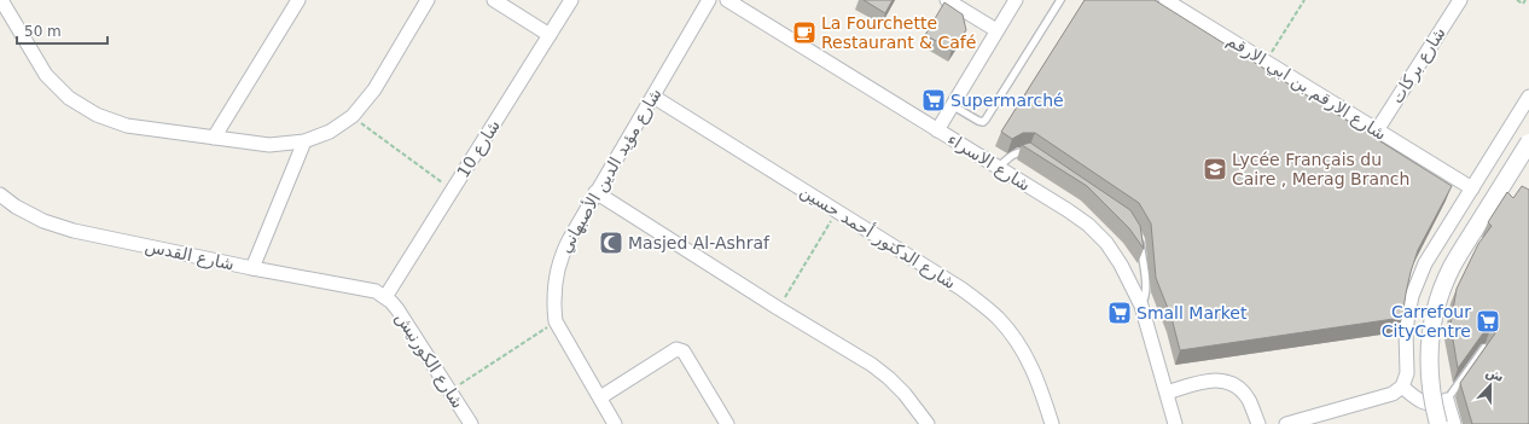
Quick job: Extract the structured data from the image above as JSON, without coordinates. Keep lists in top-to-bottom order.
{
  "streets": {
    "street": [
      "شارع بركات",
      "شارع الارقم بن ابي الارقم",
      "شارع 10",
      "شارع الاسراء",
      "شارع مؤيد الدين الأصبهاني",
      "شارع الدكتور أحمد حسين",
      "شارع القدس",
      "شارع الكورنيش"
    ]
  },
  "crossings": [
    ["شارع بركات", "شارع الارقم بن ابي الارقم"],
    ["شارع 10", "شارع القدس"],
    ["شارع 10", "شارع الكورنيش"],
    ["شارع مؤيد الدين الأصبهاني", "شارع الدكتور أحمد حسين"],
    ["شارع القدس", "شارع الكورنيش"]
  ],
  "places": {
    "cafe": ["La Fourchette Restaurant & Café"],
    "supermarket": ["Supermarché", "Small Market", "Carrefour CityCentre"],
    "school or university": ["Lycée Français du Caire , Merag Branch"],
    "mosque": ["Masjed Al-Ashraf"]
  },
  "scale_bar": "50 m",
  "north": "top"
}
